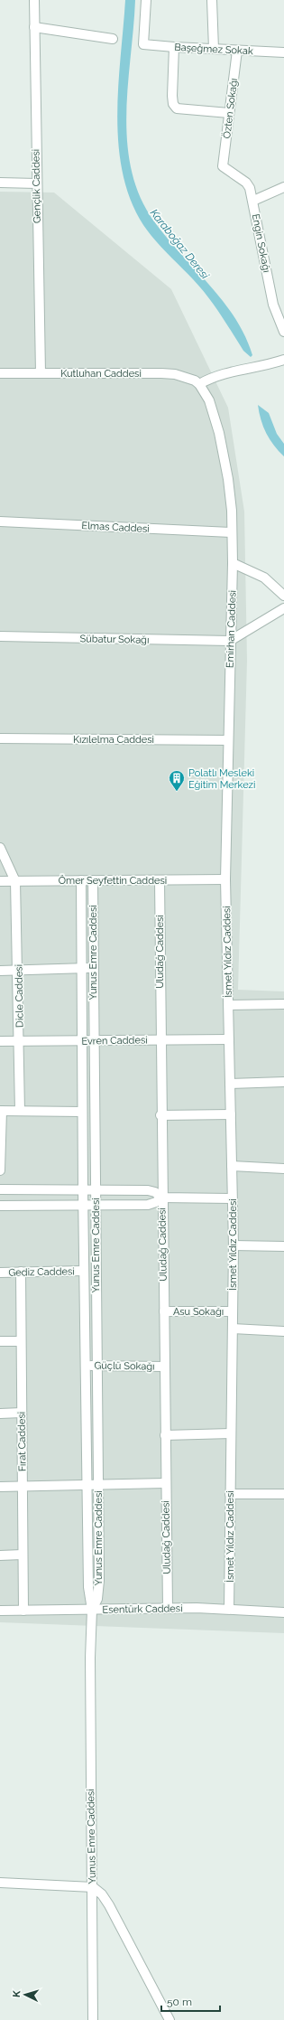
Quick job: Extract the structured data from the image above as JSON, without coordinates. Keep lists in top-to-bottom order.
{
  "streets": {
    "street": [
      "Başeğmez Sokak",
      "Özten Sokağı",
      "Gençlik Caddesi",
      "Engin Sokağı",
      "Kutluhan Caddesi",
      "Elmas Caddesi",
      "Emirhan Caddesi",
      "Sübatur Sokağı",
      "Kızılelma Caddesi",
      "Ömer Seyfettin Caddesi",
      "Uludağ Caddesi",
      "İsmet Yıldız Caddesi",
      "Yunus Emre Caddesi",
      "Dicle Caddesi",
      "Evren Caddesi",
      "Gediz Caddesi",
      "Asu Sokağı",
      "Güçlü Sokağı",
      "Fırat Caddesi",
      "Esentürk Caddesi"
    ]
  },
  "crossings": [
    ["Başeğmez Sokak", "Özten Sokağı"],
    ["Özten Sokağı", "Engin Sokağı"],
    ["Gençlik Caddesi", "Kutluhan Caddesi"],
    ["Kutluhan Caddesi", "Emirhan Caddesi"],
    ["Elmas Caddesi", "Emirhan Caddesi"],
    ["Emirhan Caddesi", "Sübatur Sokağı"],
    ["Emirhan Caddesi", "Kızılelma Caddesi"],
    ["Emirhan Caddesi", "Ömer Seyfettin Caddesi"],
    ["Emirhan Caddesi", "İsmet Yıldız Caddesi"],
    ["Ömer Seyfettin Caddesi", "Uludağ Caddesi"],
    ["Ömer Seyfettin Caddesi", "İsmet Yıldız Caddesi"],
    ["Ömer Seyfettin Caddesi", "Yunus Emre Caddesi"],
    ["Ömer Seyfettin Caddesi", "Dicle Caddesi"],
    ["Uludağ Caddesi", "Evren Caddesi"],
    ["Uludağ Caddesi", "Asu Sokağı"],
    ["Uludağ Caddesi", "Güçlü Sokağı"],
    ["Uludağ Caddesi", "Esentürk Caddesi"],
    ["İsmet Yıldız Caddesi", "Evren Caddesi"],
    ["İsmet Yıldız Caddesi", "Asu Sokağı"],
    ["İsmet Yıldız Caddesi", "Esentürk Caddesi"],
    ["Yunus Emre Caddesi", "Evren Caddesi"],
    ["Yunus Emre Caddesi", "Gediz Caddesi"],
    ["Yunus Emre Caddesi", "Güçlü Sokağı"],
    ["Yunus Emre Caddesi", "Esentürk Caddesi"],
    ["Dicle Caddesi", "Evren Caddesi"],
    ["Gediz Caddesi", "Fırat Caddesi"],
    ["Fırat Caddesi", "Esentürk Caddesi"]
  ],
  "water": ["Karaboğaz Deresi"],
  "places": {
    "building": ["Polatlı Mesleki Eğitim Merkezi"]
  },
  "scale_bar": "50 m",
  "north": "left"
}
